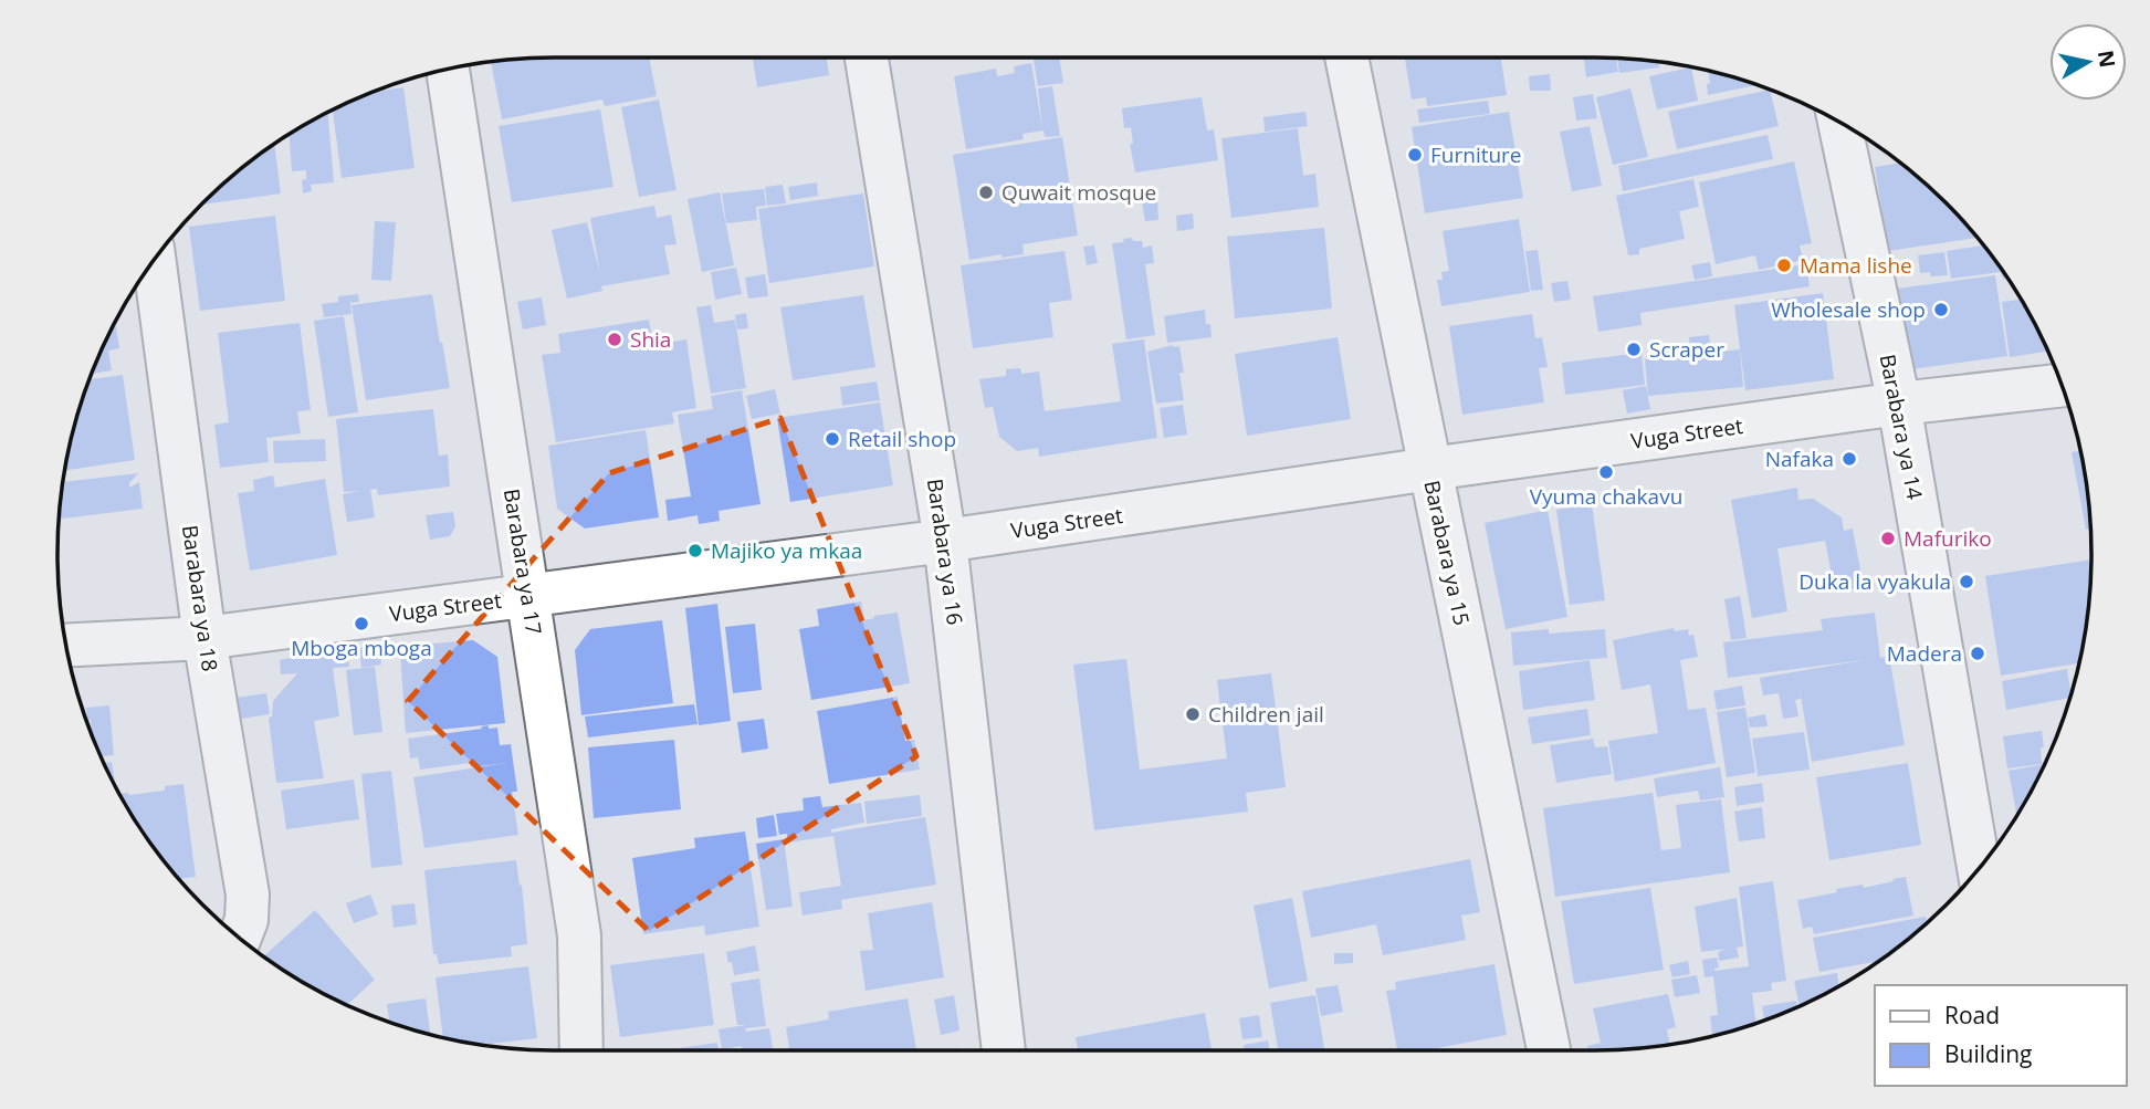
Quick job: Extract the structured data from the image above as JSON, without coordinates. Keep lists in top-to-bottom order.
{
  "streets": {
    "street": [
      "Barabara ya 14",
      "Vuga Street",
      "Barabara ya 16",
      "Barabara ya 15",
      "Barabara ya 17",
      "Barabara ya 18"
    ]
  },
  "crossings": [
    ["Barabara ya 14", "Vuga Street"],
    ["Vuga Street", "Barabara ya 16"],
    ["Vuga Street", "Barabara ya 15"],
    ["Vuga Street", "Barabara ya 17"],
    ["Vuga Street", "Barabara ya 18"]
  ],
  "places": [
    "Furniture",
    "Quwait mosque",
    "Mama lishe",
    "Wholesale shop",
    "Shia",
    "Scraper",
    "Retail shop",
    "Nafaka",
    "Vyuma chakavu",
    "Mafuriko",
    "Majiko ya mkaa",
    "Duka la vyakula",
    "Mboga mboga",
    "Madera",
    "Children jail"
  ],
  "legend": ["Road", "Building"],
  "north": "right"
}
